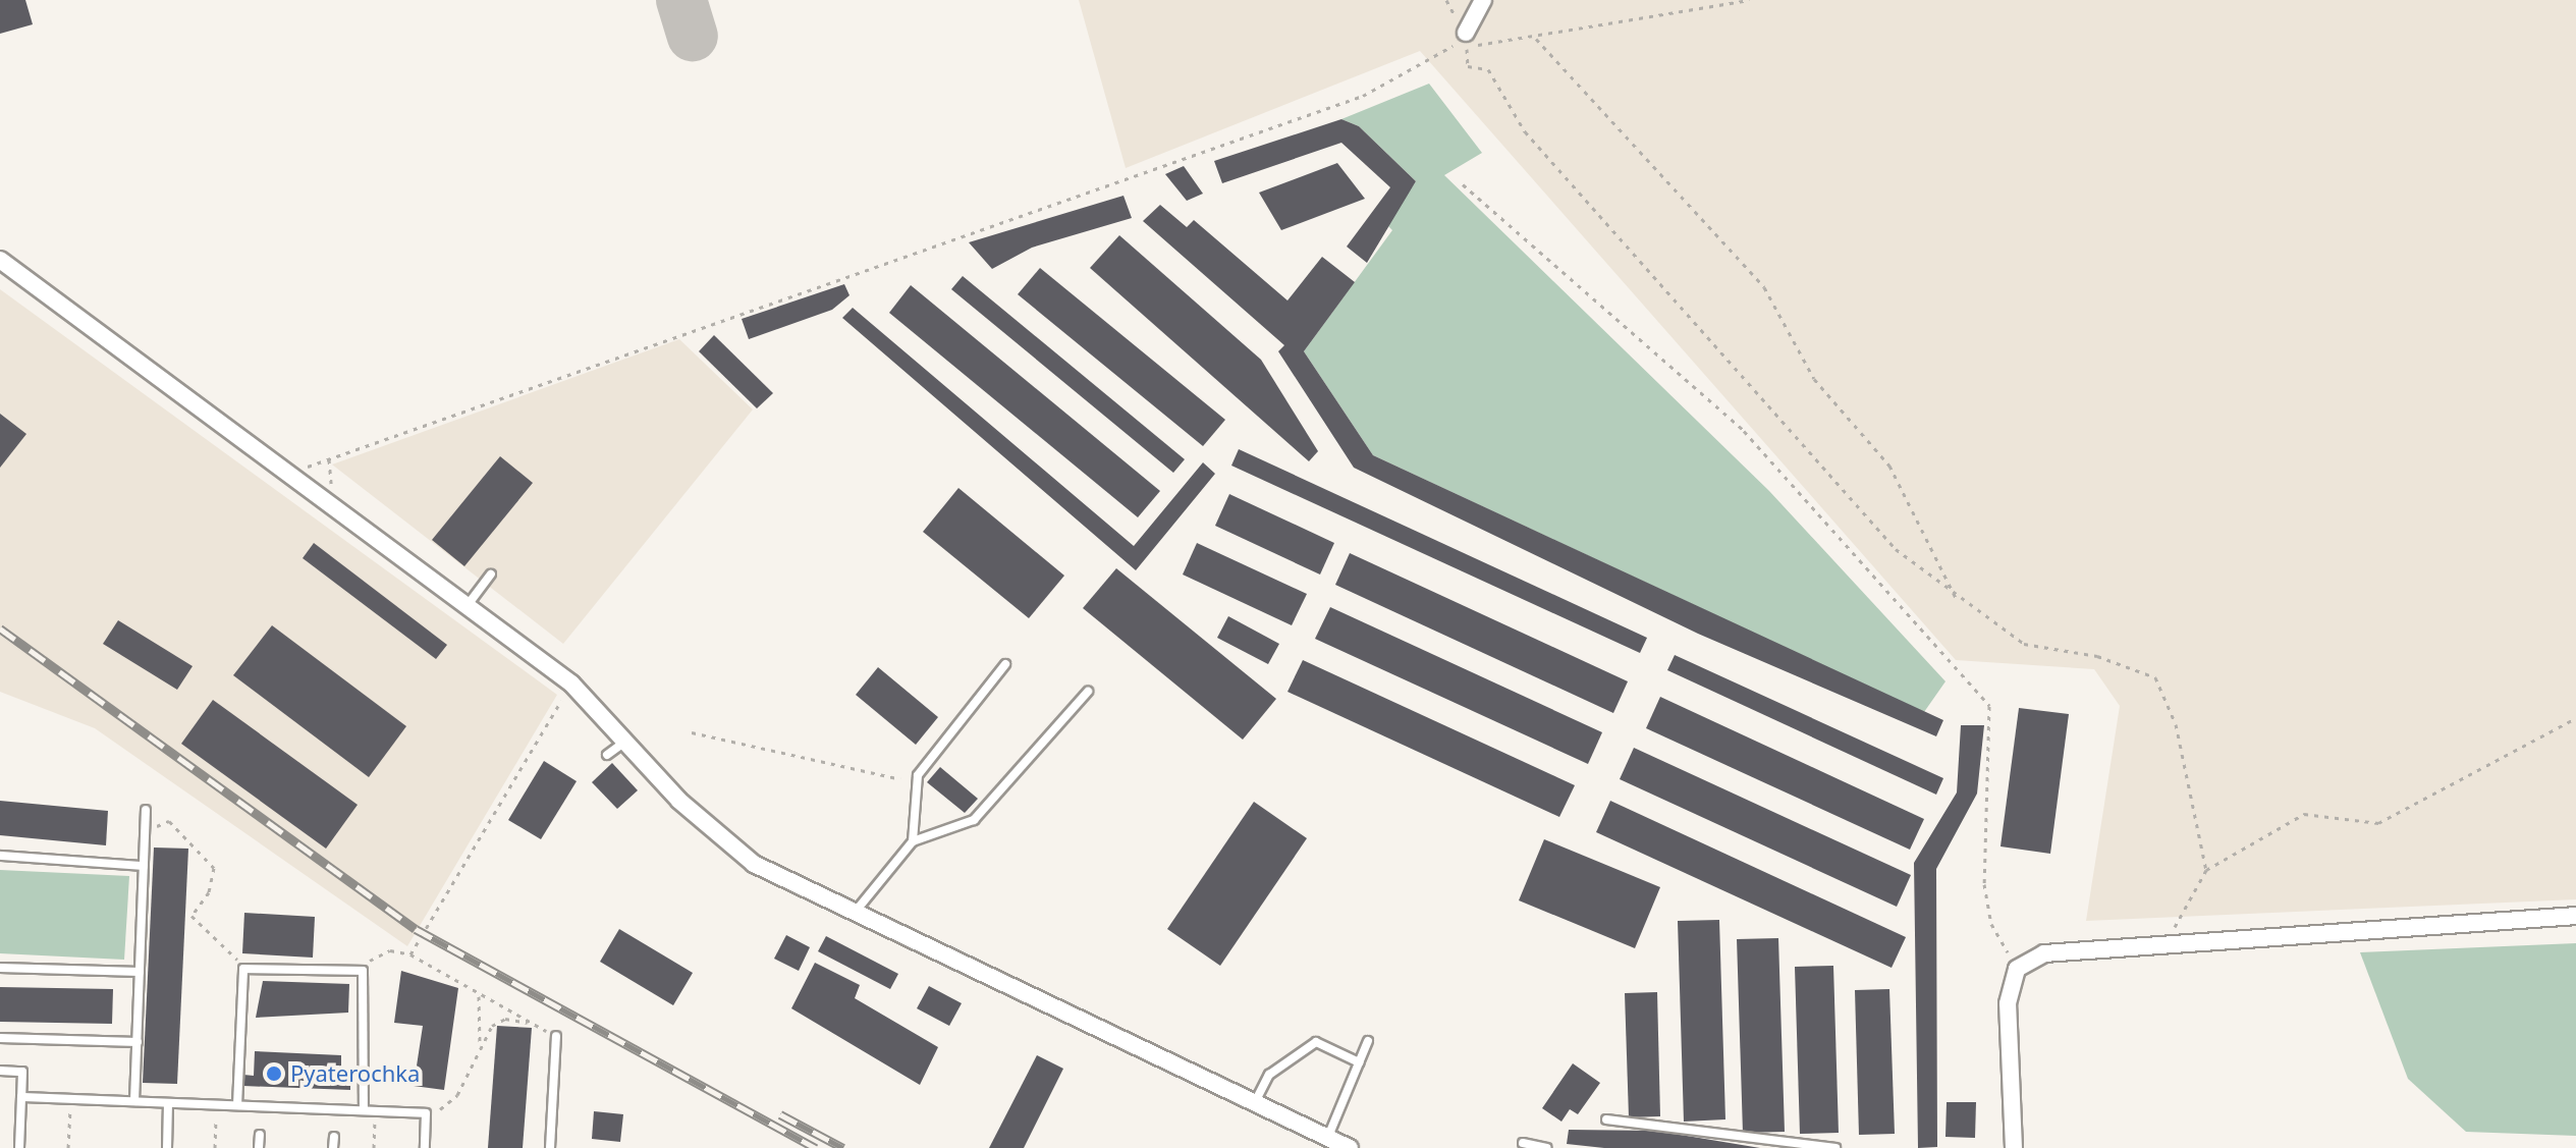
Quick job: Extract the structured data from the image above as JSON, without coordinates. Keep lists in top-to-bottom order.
{
  "places": ["Pyaterochka"]
}
